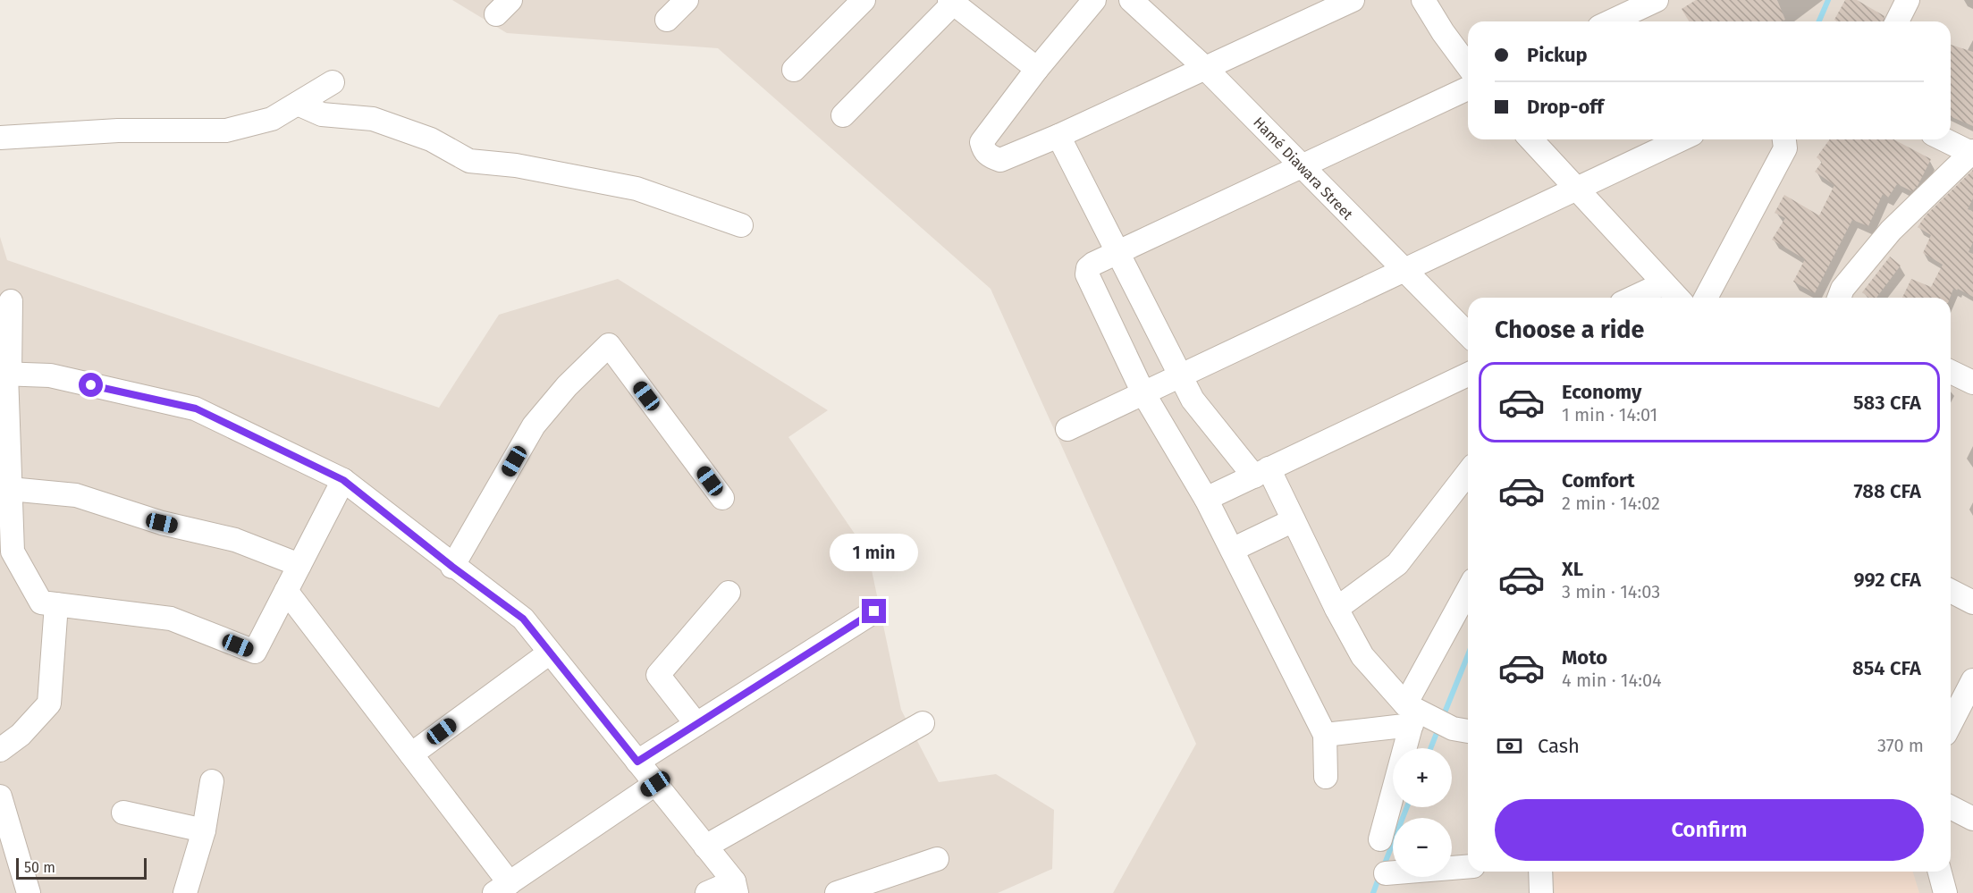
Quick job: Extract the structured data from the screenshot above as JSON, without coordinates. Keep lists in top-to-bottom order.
{
  "streets": {
    "street": ["Hamé Diawara Street"]
  },
  "scale_bar": "50 m",
  "page": {
    "banner": ["Pickup", "Drop-off"],
    "heading": "Choose a ride",
    "list": [
      {
        "name": "Economy",
        "note": "1 min · 14:01",
        "value": "583 CFA"
      },
      {
        "name": "Comfort",
        "note": "2 min · 14:02",
        "value": "788 CFA"
      },
      {
        "name": "XL",
        "note": "3 min · 14:03",
        "value": "992 CFA"
      },
      {
        "name": "Moto",
        "note": "4 min · 14:04",
        "value": "854 CFA"
      }
    ],
    "bubble": "1 min",
    "pay": ["Cash", "370 m"],
    "map_buttons": ["+", "−"],
    "buttons": "Confirm",
    "scale": "50 m"
  }
}
